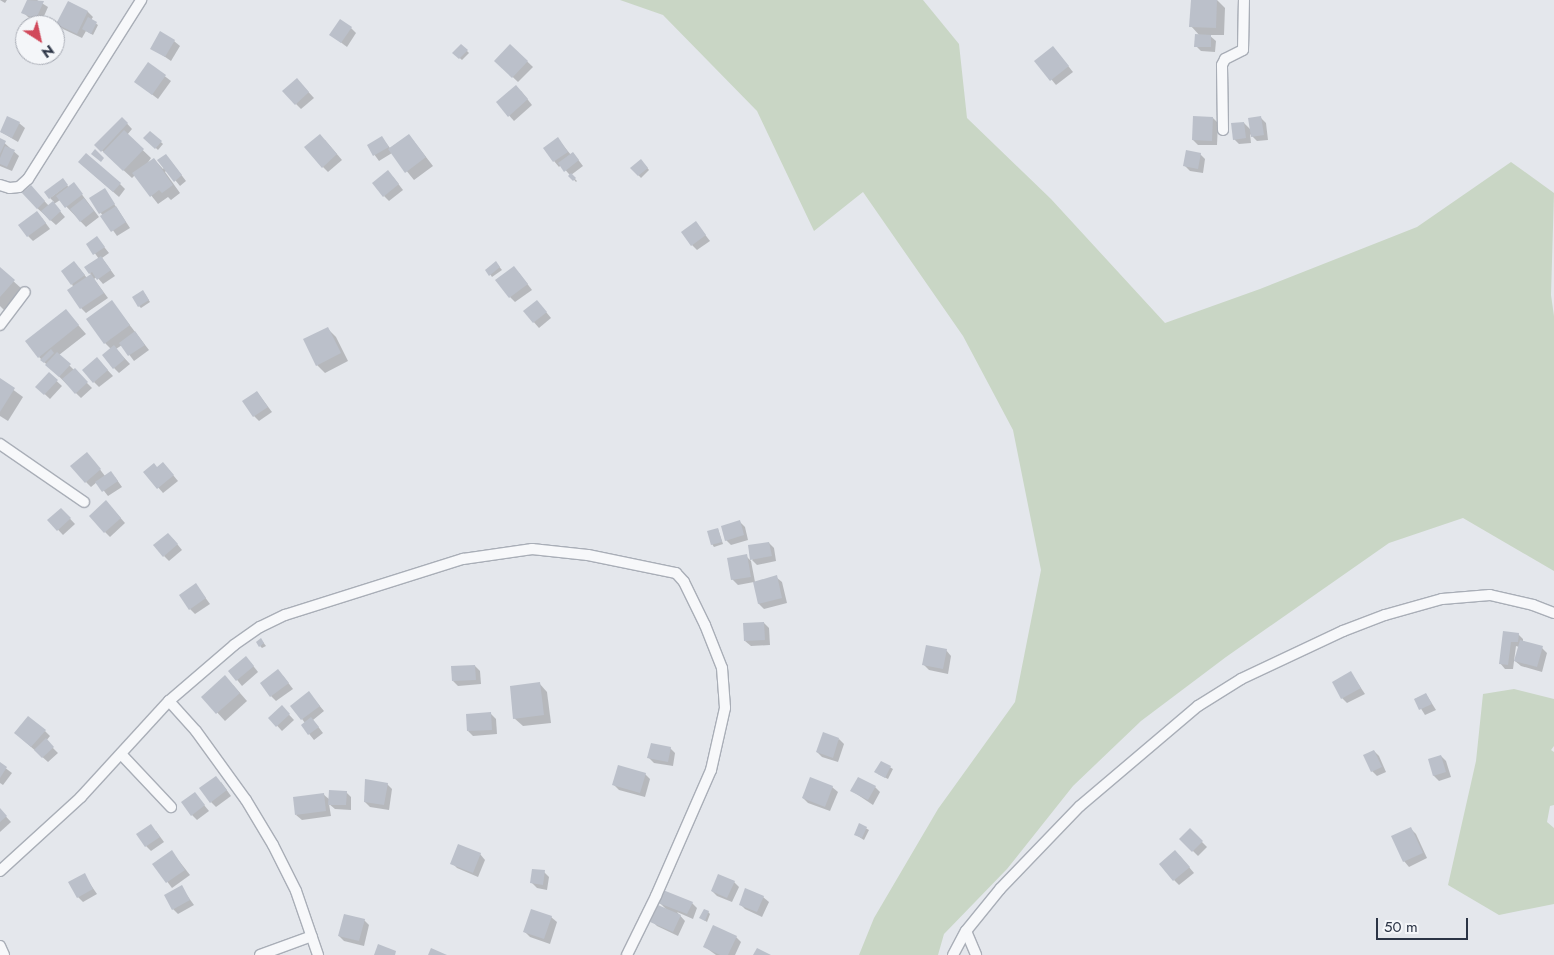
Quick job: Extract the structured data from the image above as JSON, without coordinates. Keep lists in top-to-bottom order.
{
  "scale_bar": "50 m",
  "north": "bottom right"
}
